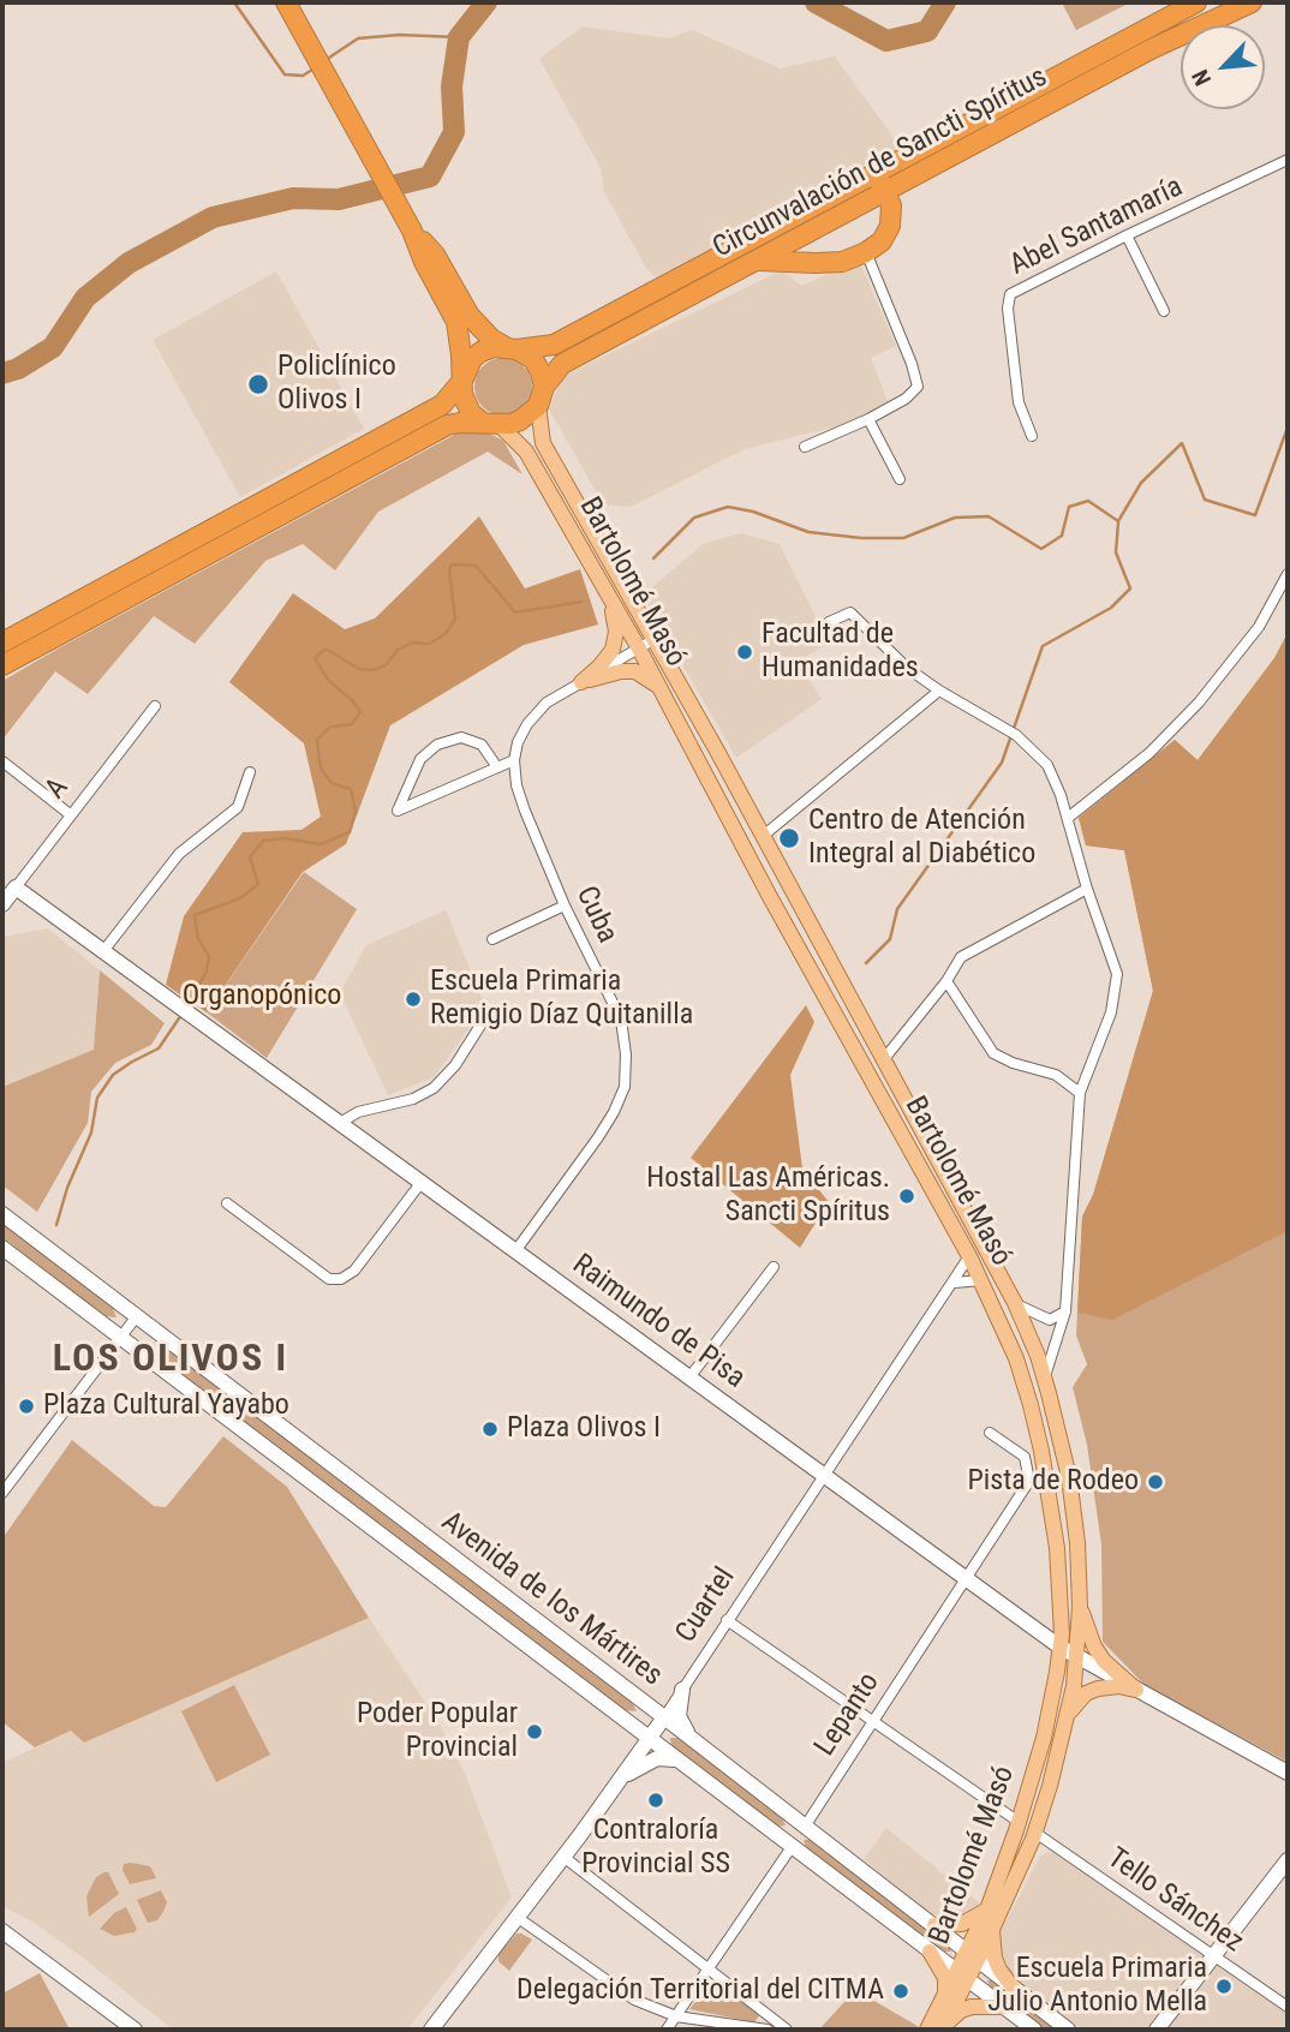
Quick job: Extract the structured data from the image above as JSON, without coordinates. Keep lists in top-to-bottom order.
{
  "streets": {
    "highway": ["Circunvalación de Sancti Spíritus"],
    "main road": [
      "Bartolomé Masó",
      "A",
      "Raimundo de Pisa",
      "Avenida de los Mártires",
      "Cuartel",
      "Lepanto"
    ],
    "street": ["Abel Santamaría", "Cuba", "Tello Sánchez"]
  },
  "crossings": [
    ["Circunvalación de Sancti Spíritus", "Bartolomé Masó"],
    ["Bartolomé Masó", "Raimundo de Pisa"],
    ["Bartolomé Masó", "Avenida de los Mártires"],
    ["Bartolomé Masó", "Cuartel"],
    ["Bartolomé Masó", "Tello Sánchez"],
    ["A", "Raimundo de Pisa"],
    ["Cuba", "Raimundo de Pisa"],
    ["Raimundo de Pisa", "Cuartel"],
    ["Raimundo de Pisa", "Lepanto"],
    ["Avenida de los Mártires", "Cuartel"],
    ["Avenida de los Mártires", "Lepanto"]
  ],
  "districts": ["LOS OLIVOS I"],
  "parks": ["Organopónico"],
  "places": [
    "Policlínico Olivos I",
    "Facultad de Humanidades",
    "Centro de Atención Integral al Diabético",
    "Escuela Primaria Remigio Díaz Quitanilla",
    "Hostal Las Américas. Sancti Spíritus",
    "Plaza Cultural Yayabo",
    "Plaza Olivos I",
    "Pista de Rodeo",
    "Poder Popular Provincial",
    "Contraloría Provincial SS",
    "Escuela Primaria Julio Antonio Mella",
    "Delegación Territorial del CITMA"
  ],
  "north": "bottom left"
}
